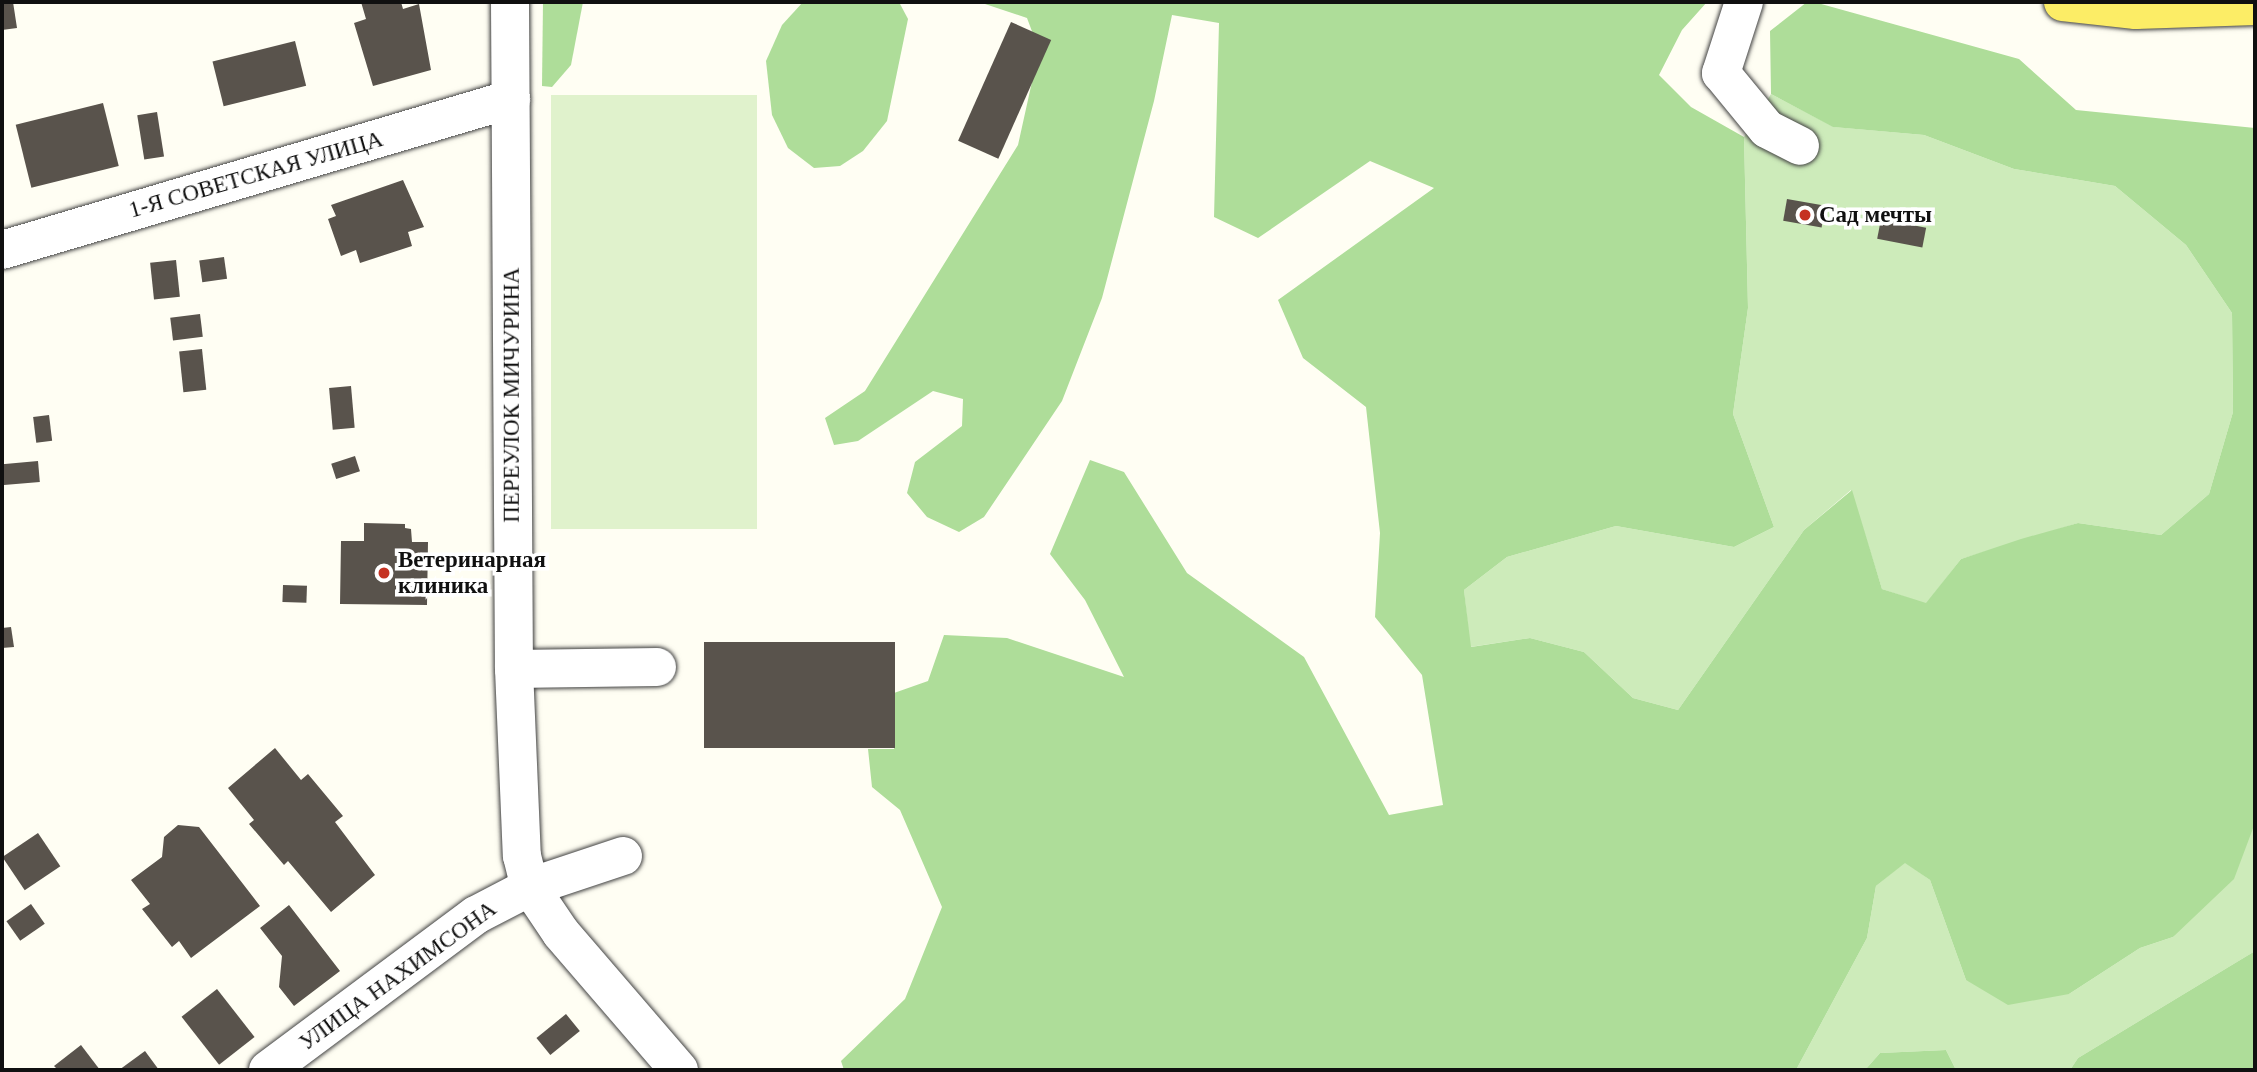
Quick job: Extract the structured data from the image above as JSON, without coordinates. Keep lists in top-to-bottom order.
{
  "streets": {
    "street": ["1-Я СОВЕТСКАЯ УЛИЦА", "ПЕРЕУЛОК МИЧУРИНА", "УЛИЦА НАХИМСОНА"]
  },
  "crossings": [
    ["1-Я СОВЕТСКАЯ УЛИЦА", "ПЕРЕУЛОК МИЧУРИНА"],
    ["ПЕРЕУЛОК МИЧУРИНА", "УЛИЦА НАХИМСОНА"]
  ],
  "places": ["Сад мечты", "Ветеринарная клиника"]
}
